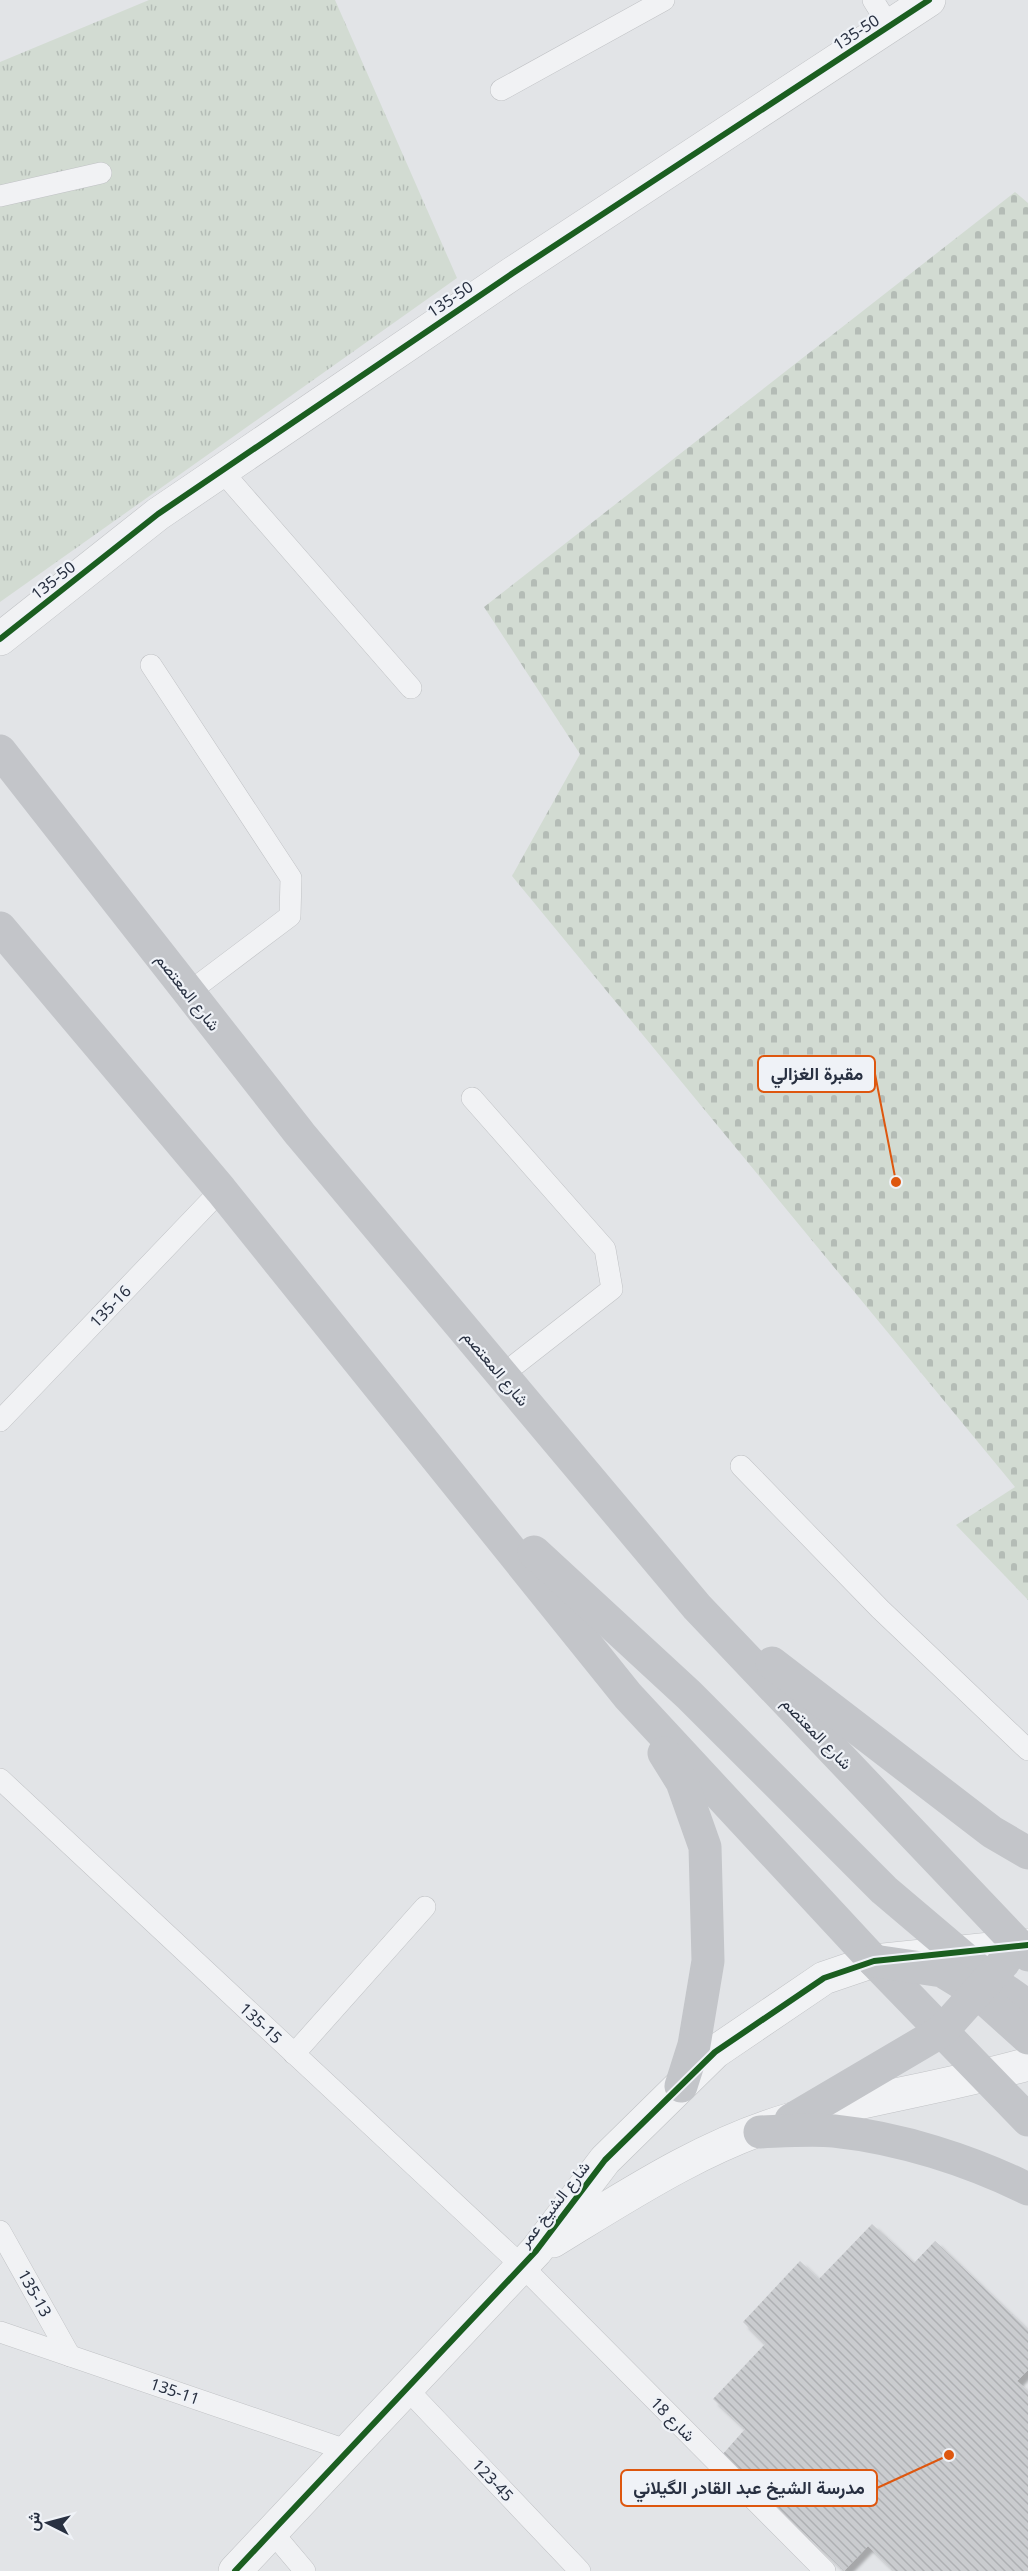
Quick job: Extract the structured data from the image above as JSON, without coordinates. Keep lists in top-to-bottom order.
{
  "streets": {
    "main road": ["شارع المعتصم"],
    "street": ["135-50", "شارع الشيخ عمر"],
    "lane": [
      "135-16",
      "135-15",
      "135-13",
      "135-11",
      "شارع 18",
      "123-45"
    ]
  },
  "crossings": [
    ["شارع المعتصم", "شارع الشيخ عمر"],
    ["135-15", "شارع الشيخ عمر"],
    ["135-15", "شارع 18"],
    ["شارع الشيخ عمر", "135-11"],
    ["شارع الشيخ عمر", "شارع 18"],
    ["شارع الشيخ عمر", "123-45"],
    ["135-13", "135-11"]
  ],
  "places": ["مقبرة الغزالي", "مدرسة الشيخ عبد القادر الگيلاني"],
  "north": "left"
}
